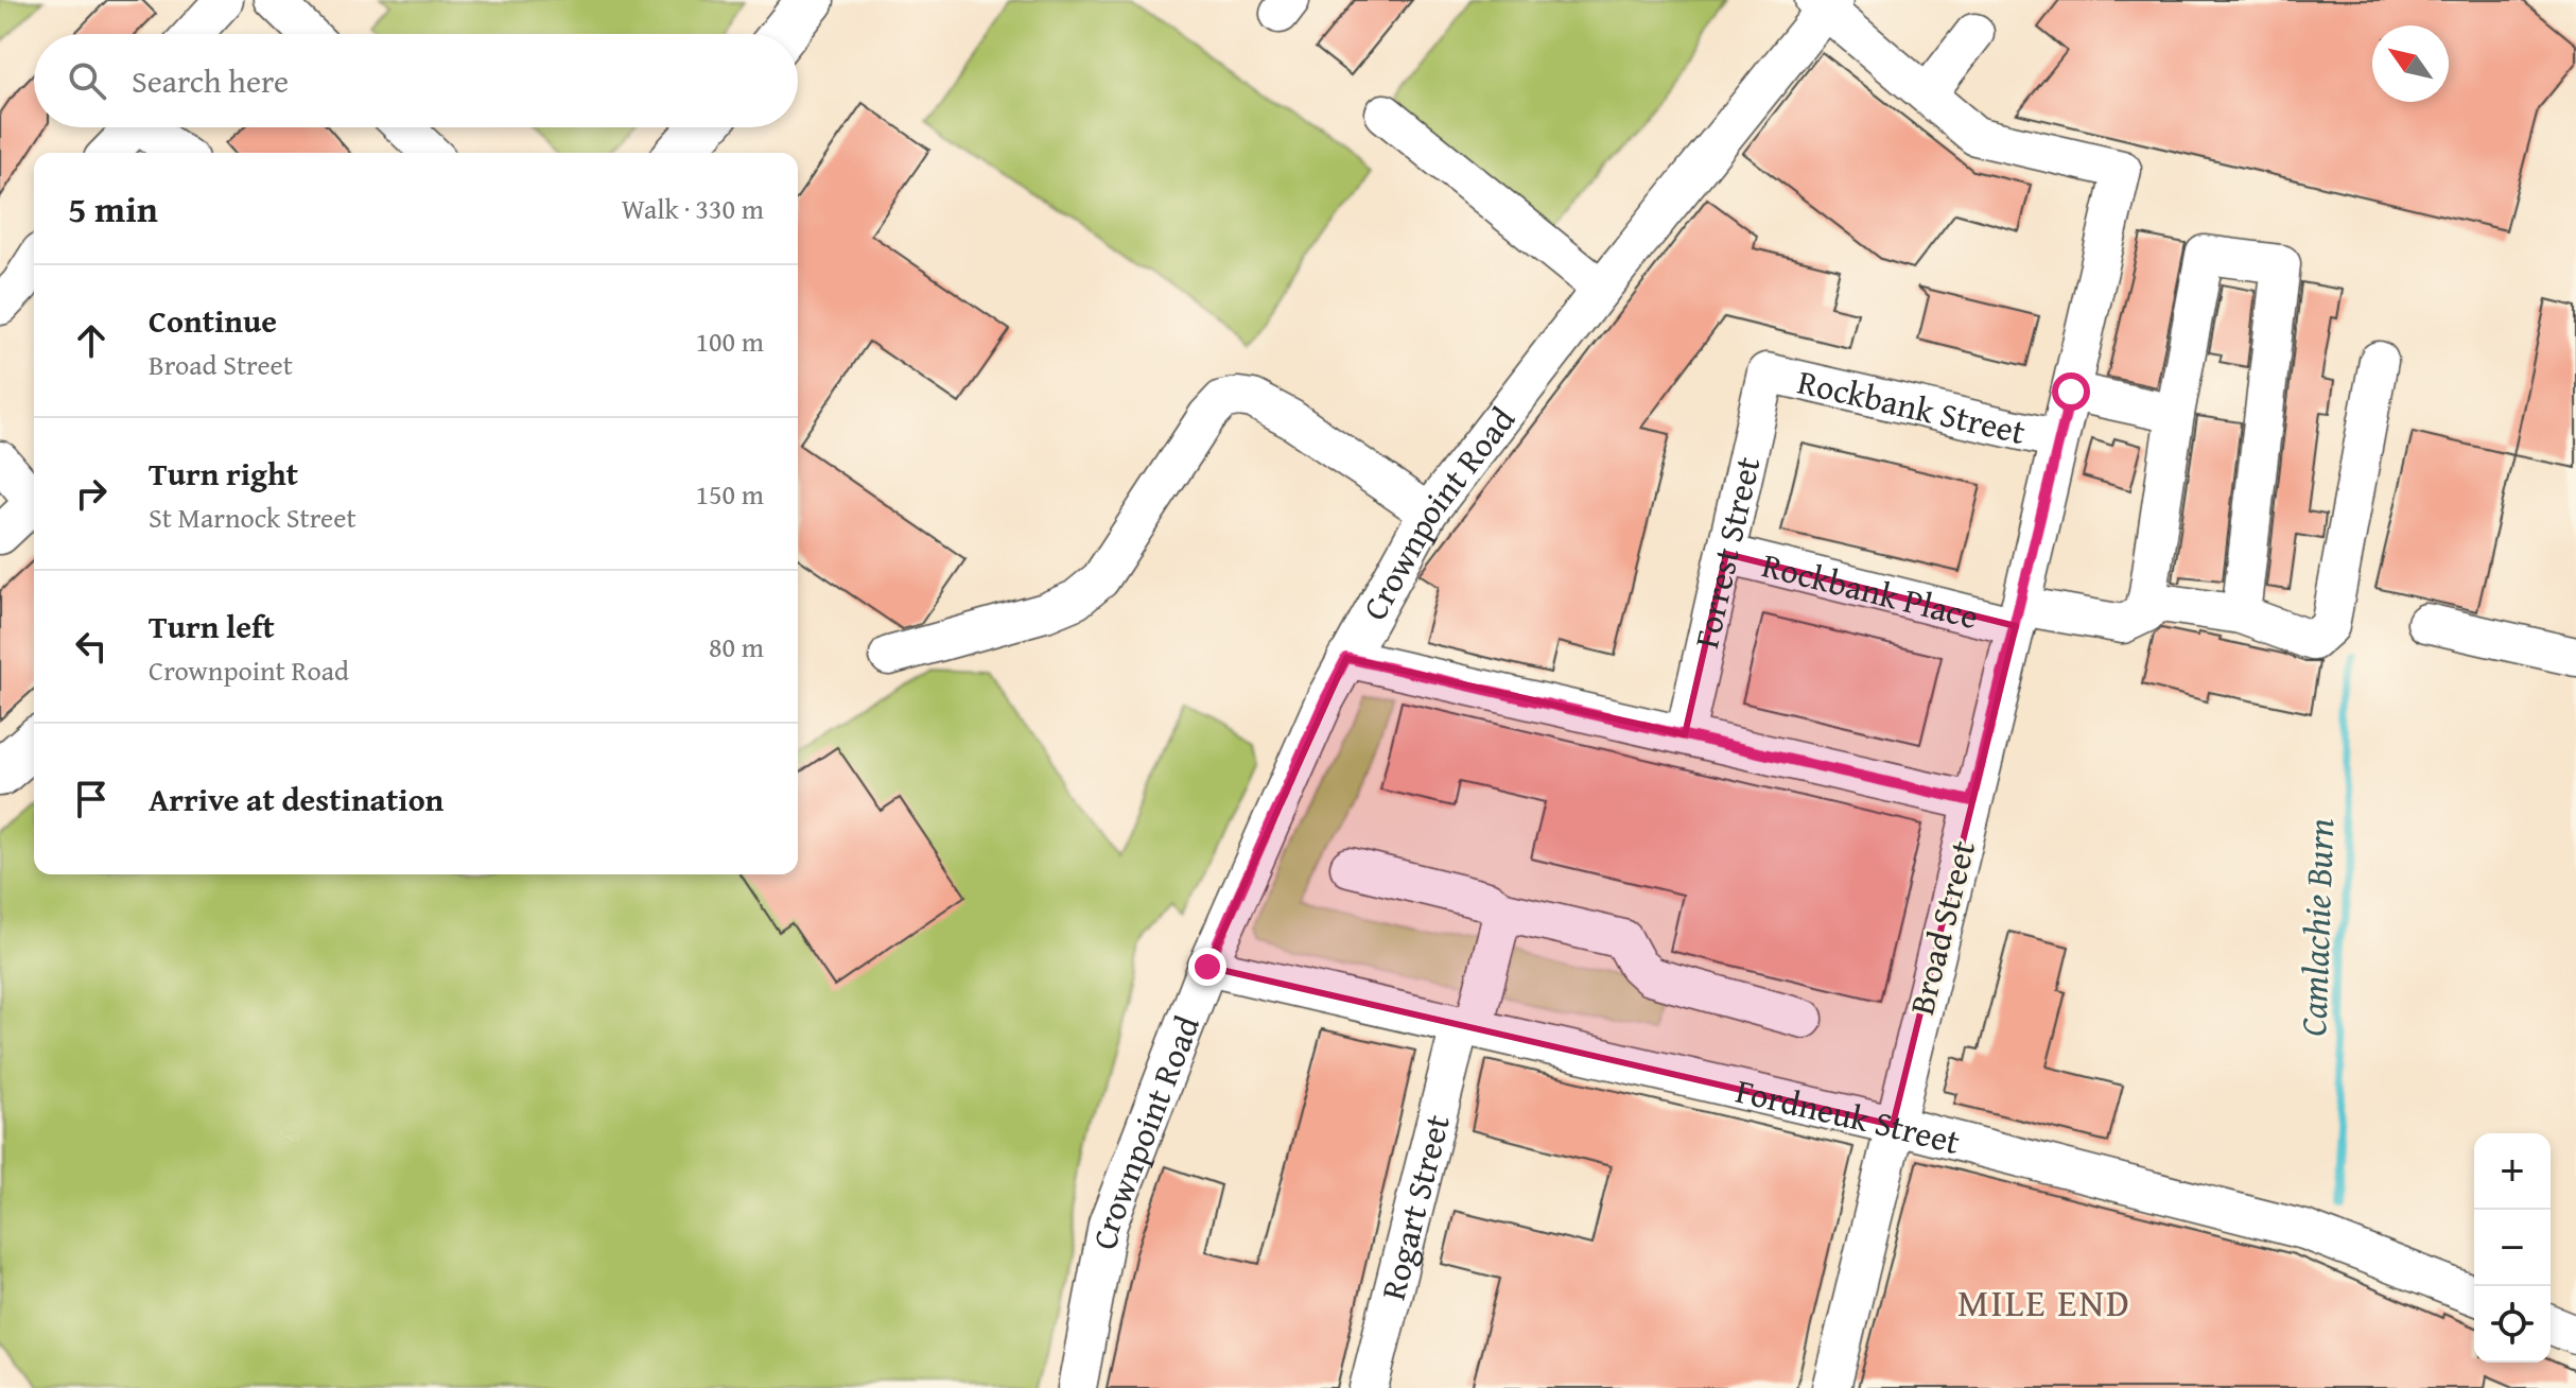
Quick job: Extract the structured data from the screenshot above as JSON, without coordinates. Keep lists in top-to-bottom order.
{
  "streets": {
    "street": [
      "Rockbank Street",
      "Crownpoint Road",
      "Forrest Street",
      "Rockbank Place",
      "Broad Street",
      "Fordneuk Street",
      "Rogart Street"
    ]
  },
  "crossings": [
    ["Rockbank Street", "Forrest Street"],
    ["Rockbank Street", "Broad Street"],
    ["Crownpoint Road", "Fordneuk Street"],
    ["Forrest Street", "Rockbank Place"],
    ["Rockbank Place", "Broad Street"],
    ["Broad Street", "Fordneuk Street"],
    ["Fordneuk Street", "Rogart Street"]
  ],
  "districts": ["MILE END"],
  "water": ["Camlachie Burn"],
  "north": "top left",
  "page": {
    "search": "Search here",
    "heading": ["5 min", "Walk · 330 m"],
    "list": [
      ["Continue", "Broad Street", "100 m"],
      ["Turn right", "St Marnock Street", "150 m"],
      ["Turn left", "Crownpoint Road", "80 m"],
      "Arrive at destination"
    ],
    "map_buttons": ["+", "−"]
  }
}
